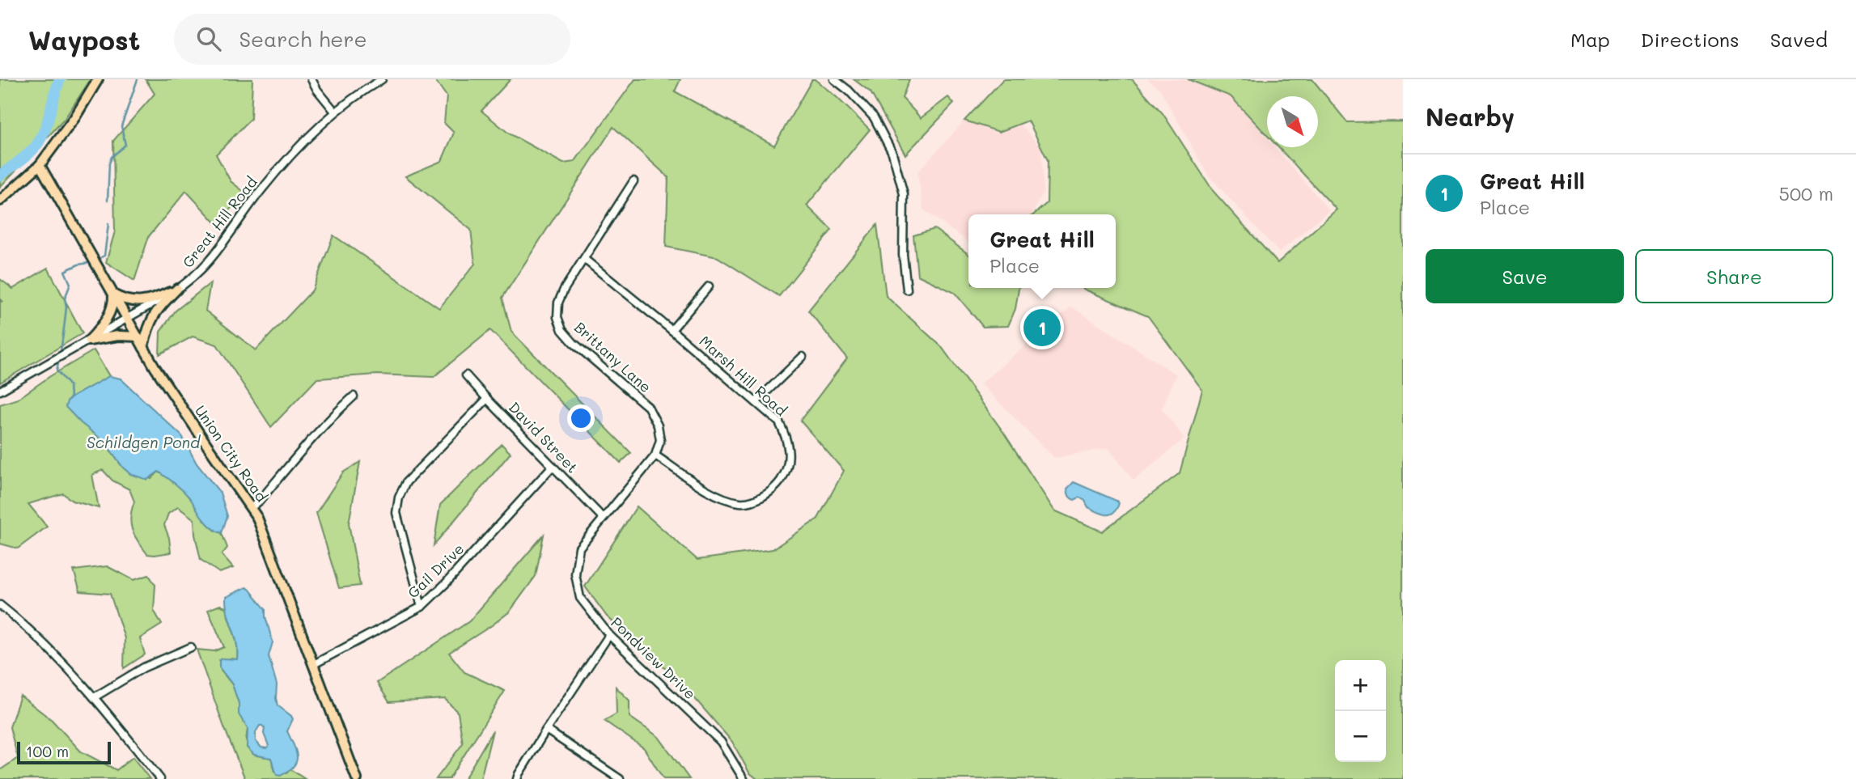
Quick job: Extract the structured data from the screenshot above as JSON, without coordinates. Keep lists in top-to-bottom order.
{
  "streets": {
    "main road": ["Union City Road"],
    "street": [
      "Great Hill Road",
      "Brittany Lane",
      "Marsh Hill Road",
      "David Street",
      "Gail Drive",
      "Pondview Drive"
    ]
  },
  "crossings": [
    ["Great Hill Road", "Union City Road"],
    ["Brittany Lane", "Marsh Hill Road"],
    ["David Street", "Gail Drive"],
    ["David Street", "Pondview Drive"],
    ["Union City Road", "Gail Drive"]
  ],
  "water": ["Schildgen Pond"],
  "scale_bar": "100 m",
  "north": "bottom right",
  "page": {
    "header": "Waypost",
    "search": "Search here",
    "nav": ["Map", "Directions", "Saved"],
    "heading": "Nearby",
    "list": [
      {
        "mark": "1",
        "name": "Great Hill",
        "note": "Place",
        "value": "500 m"
      }
    ],
    "popup": ["Great Hill", "Place"],
    "buttons": ["Save", "Share"],
    "pins": "1",
    "map_buttons": ["+", "−"],
    "scale": "100 m"
  }
}
